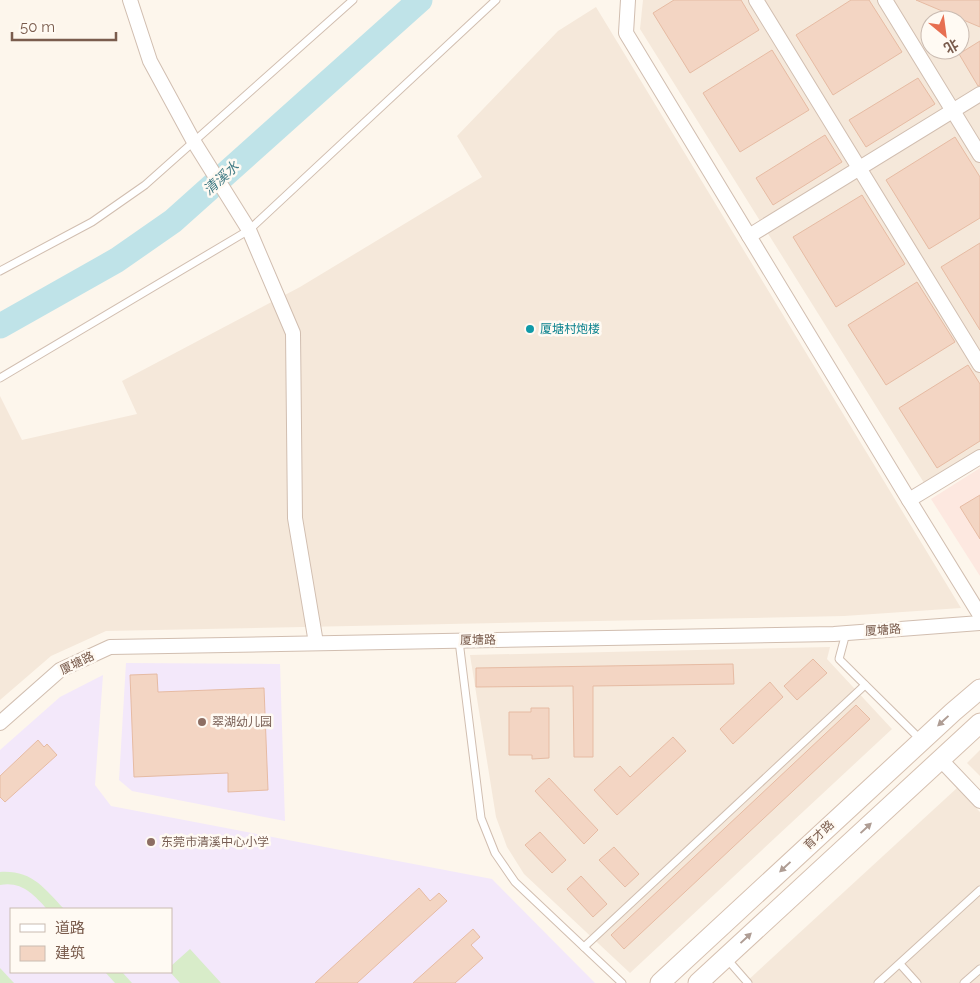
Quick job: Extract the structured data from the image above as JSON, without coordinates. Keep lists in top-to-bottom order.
{
  "streets": {
    "main road": ["育才路"],
    "street": ["厦塘路"]
  },
  "water": ["清溪水"],
  "places": ["厦塘村炮楼", "翠湖幼儿园", "东莞市清溪中心小学"],
  "legend": ["道路", "建筑"],
  "scale_bar": "50 m",
  "north": "bottom right"
}
